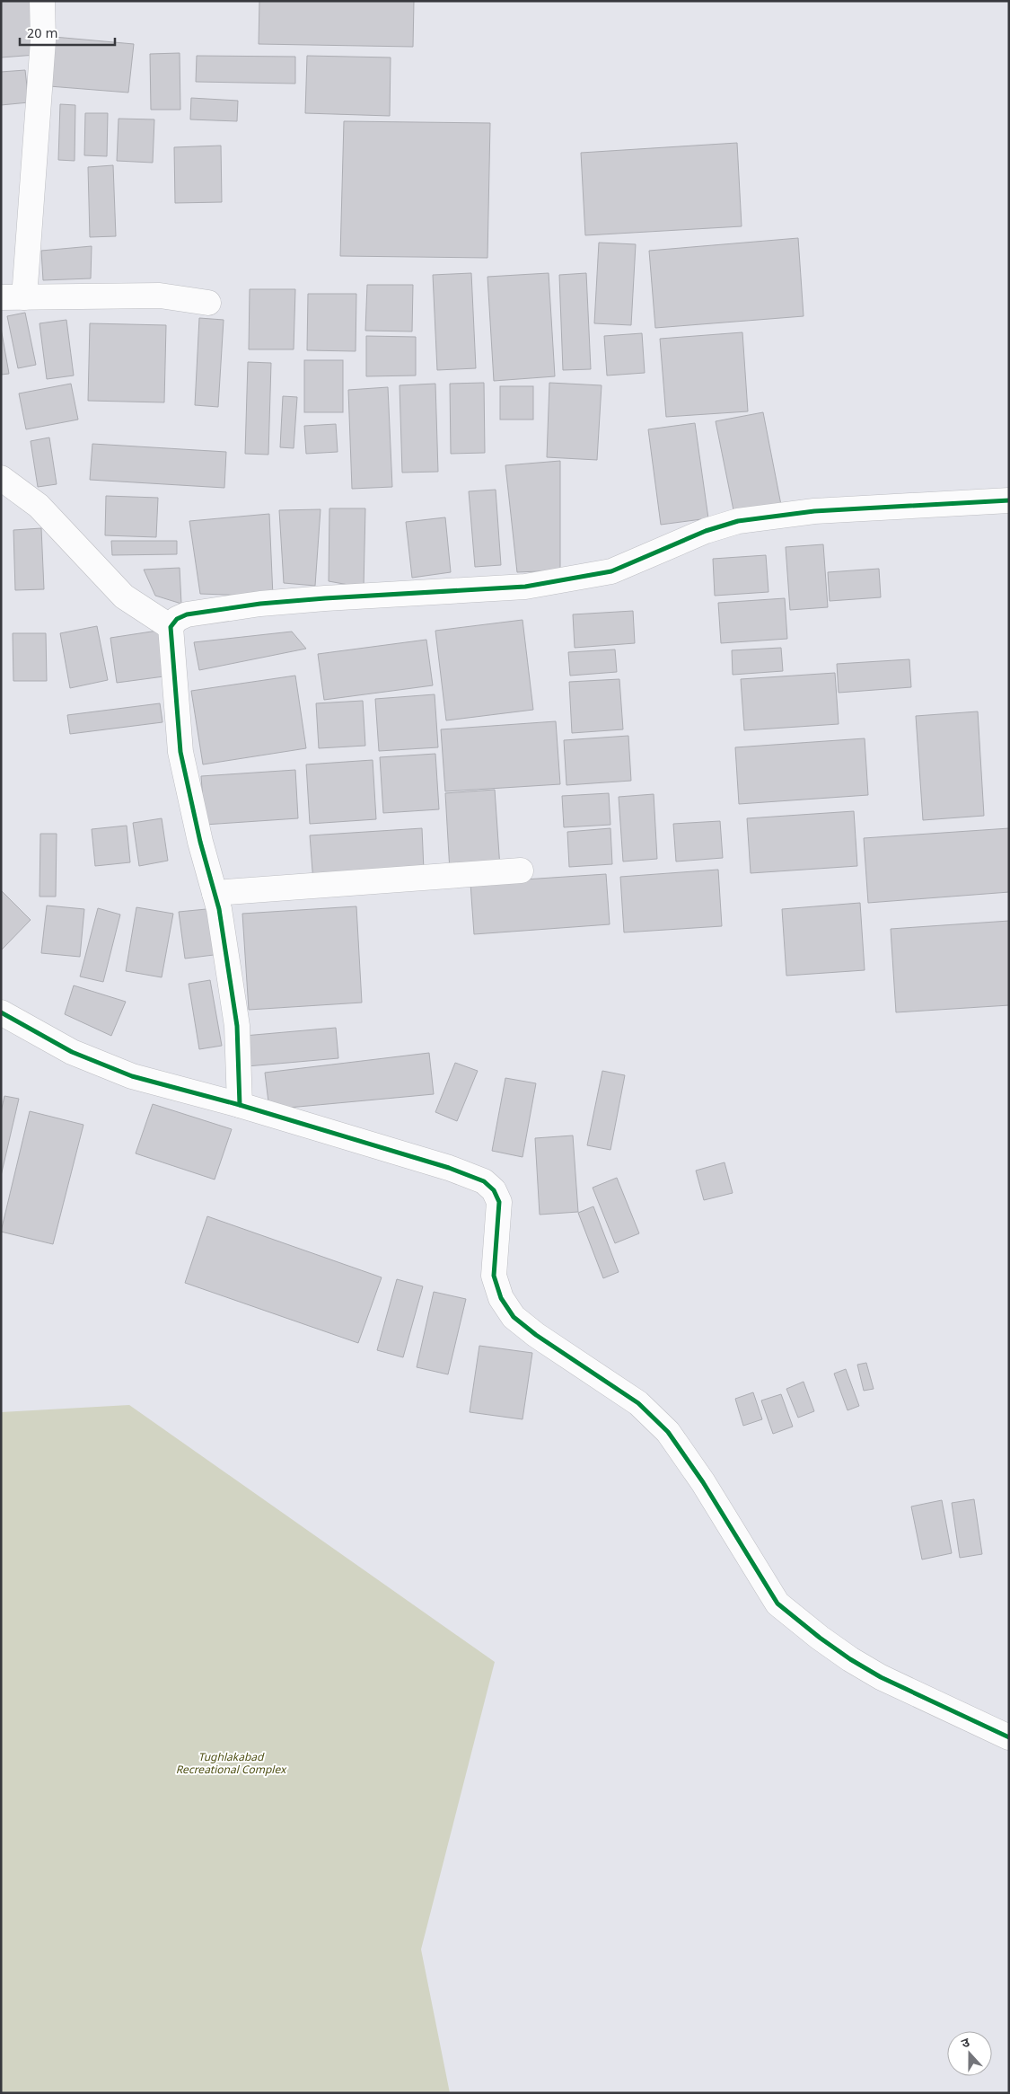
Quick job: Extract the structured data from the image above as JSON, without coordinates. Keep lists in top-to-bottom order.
{
  "parks": ["Tughlakabad Recreational Complex"],
  "scale_bar": "20 m",
  "north": "top"
}
